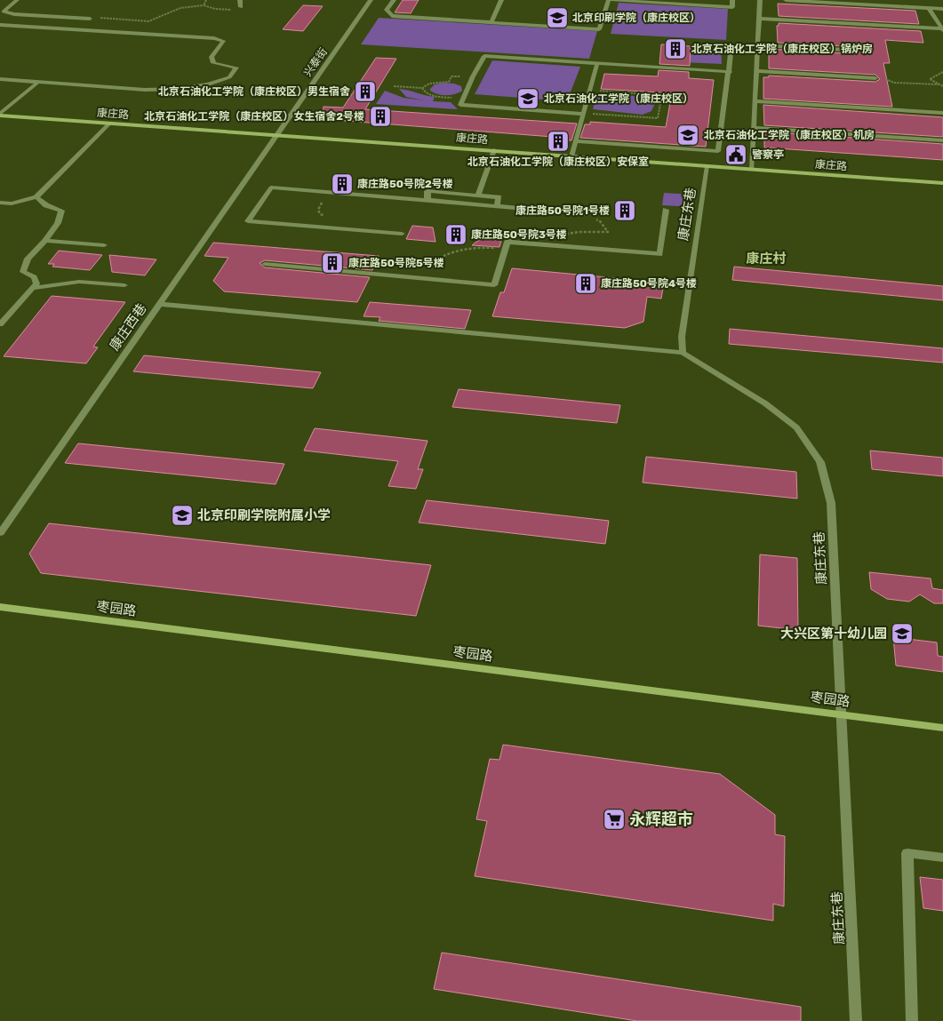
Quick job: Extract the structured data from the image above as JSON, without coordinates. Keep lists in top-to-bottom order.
{
  "streets": {
    "street": [
      "兴泰街",
      "康庄路",
      "康庄东巷",
      "康庄西巷",
      "枣园路"
    ]
  },
  "crossings": [
    ["兴泰街", "康庄路"],
    ["兴泰街", "康庄西巷"],
    ["康庄路", "康庄东巷"],
    ["康庄路", "康庄西巷"],
    ["康庄东巷", "枣园路"]
  ],
  "districts": ["康庄村"],
  "places": {
    "school or university": [
      "北京印刷学院（康庄校区）",
      "北京石油化工学院（康庄校区）",
      "北京石油化工学院（康庄校区）机房",
      "北京印刷学院附属小学",
      "大兴区第十幼儿园"
    ],
    "building": [
      "北京石油化工学院（康庄校区）锅炉房",
      "北京石油化工学院（康庄校区）男生宿舍",
      "北京石油化工学院（康庄校区）女生宿舍2号楼",
      "北京石油化工学院（康庄校区）安保室",
      "康庄路50号院2号楼",
      "康庄路50号院1号楼",
      "康庄路50号院3号楼",
      "康庄路50号院5号楼",
      "康庄路50号院4号楼"
    ],
    "public building": ["警察亭"],
    "supermarket": ["永辉超市"]
  }
}
